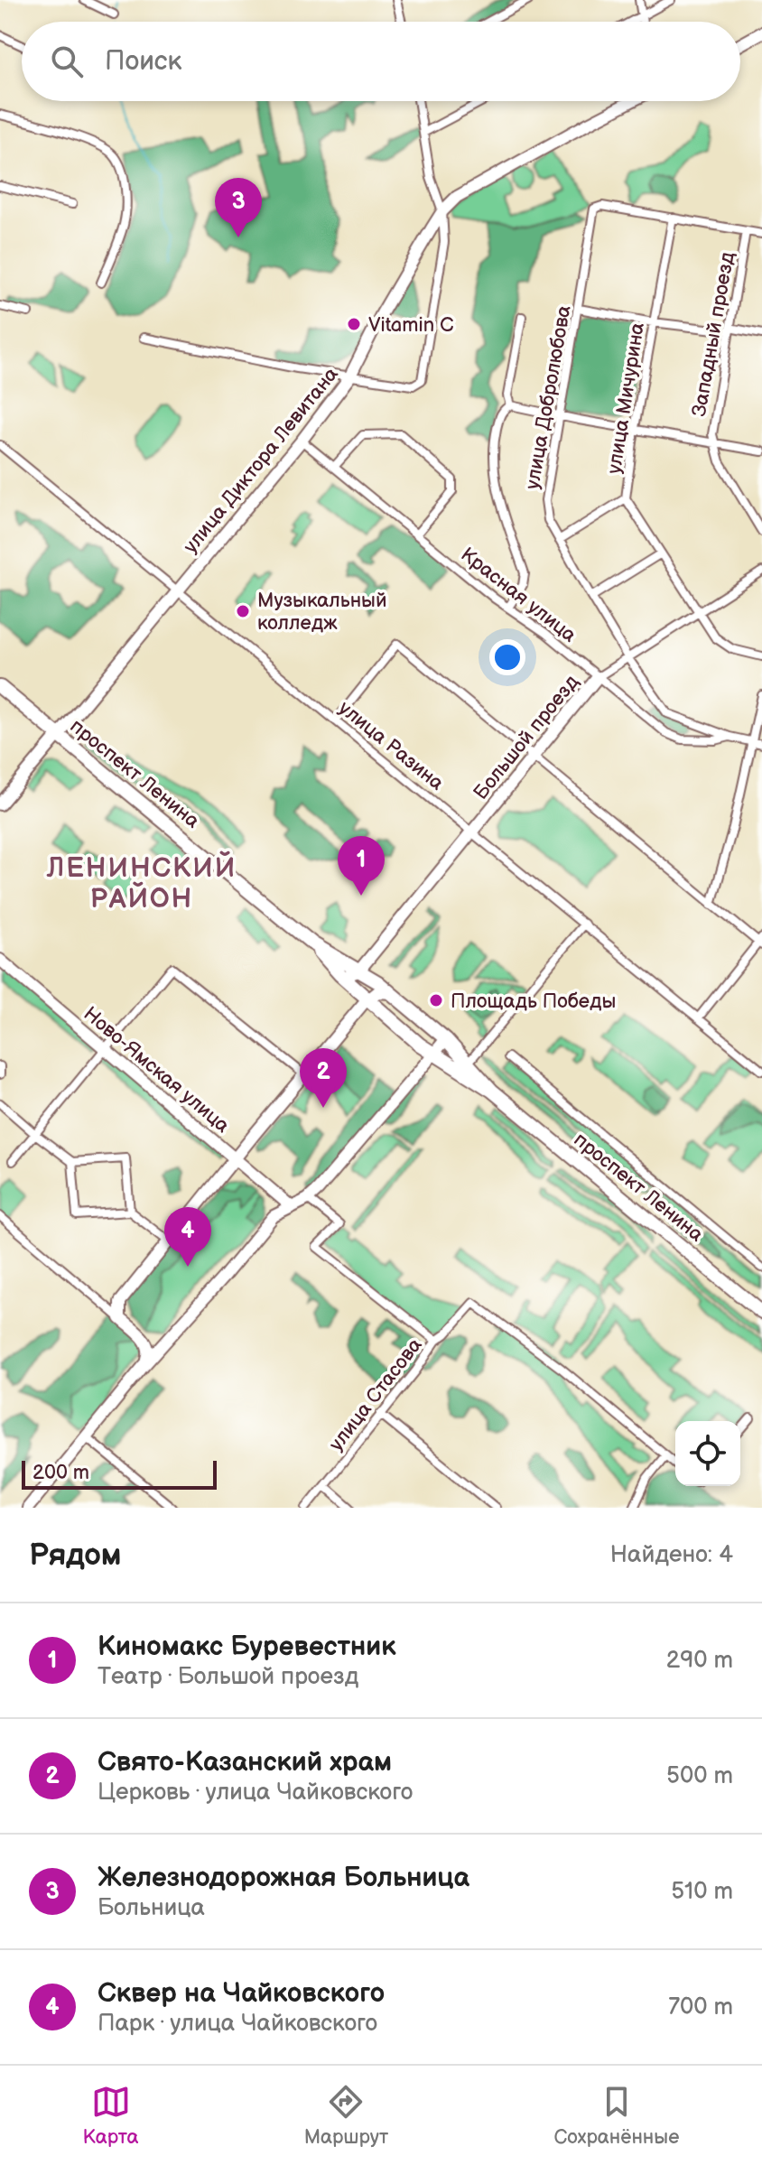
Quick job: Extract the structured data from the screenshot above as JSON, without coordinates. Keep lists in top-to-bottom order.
{
  "streets": {
    "main road": ["проспект Ленина"],
    "street": [
      "Западный проезд",
      "улица Добролюбова",
      "улица Мичурина",
      "улица Диктора Левитана",
      "Красная улица",
      "Большой проезд",
      "улица Разина",
      "Ново-Ямская улица",
      "улица Стасова"
    ]
  },
  "crossings": [
    ["улица Добролюбова", "улица Мичурина"],
    ["улица Добролюбова", "Красная улица"],
    ["улица Добролюбова", "Большой проезд"],
    ["улица Мичурина", "Большой проезд"],
    ["улица Диктора Левитана", "Красная улица"],
    ["улица Диктора Левитана", "улица Разина"],
    ["улица Диктора Левитана", "проспект Ленина"],
    ["Красная улица", "Большой проезд"],
    ["Большой проезд", "улица Разина"],
    ["Большой проезд", "проспект Ленина"]
  ],
  "districts": ["ЛЕНИНСКИЙ РАЙОН"],
  "places": ["Vitamin C", "Музыкальный колледж", "Площадь Победы"],
  "scale_bar": "200 m",
  "page": {
    "search": "Поиск",
    "pins": [
      "3",
      "1",
      "2",
      "4"
    ],
    "scale": "200 m",
    "heading": ["Рядом", "Найдено: 4"],
    "list": [
      {
        "mark": "1",
        "name": "Киномакс Буревестник",
        "note": "Театр · Большой проезд",
        "value": "290 m"
      },
      {
        "mark": "2",
        "name": "Свято-Казанский храм",
        "note": "Церковь · улица Чайковского",
        "value": "500 m"
      },
      {
        "mark": "3",
        "name": "Железнодорожная Больница",
        "note": "Больница",
        "value": "510 m"
      },
      {
        "mark": "4",
        "name": "Сквер на Чайковского",
        "note": "Парк · улица Чайковского",
        "value": "700 m"
      }
    ],
    "nav": ["Карта", "Маршрут", "Сохранённые"]
  }
}
